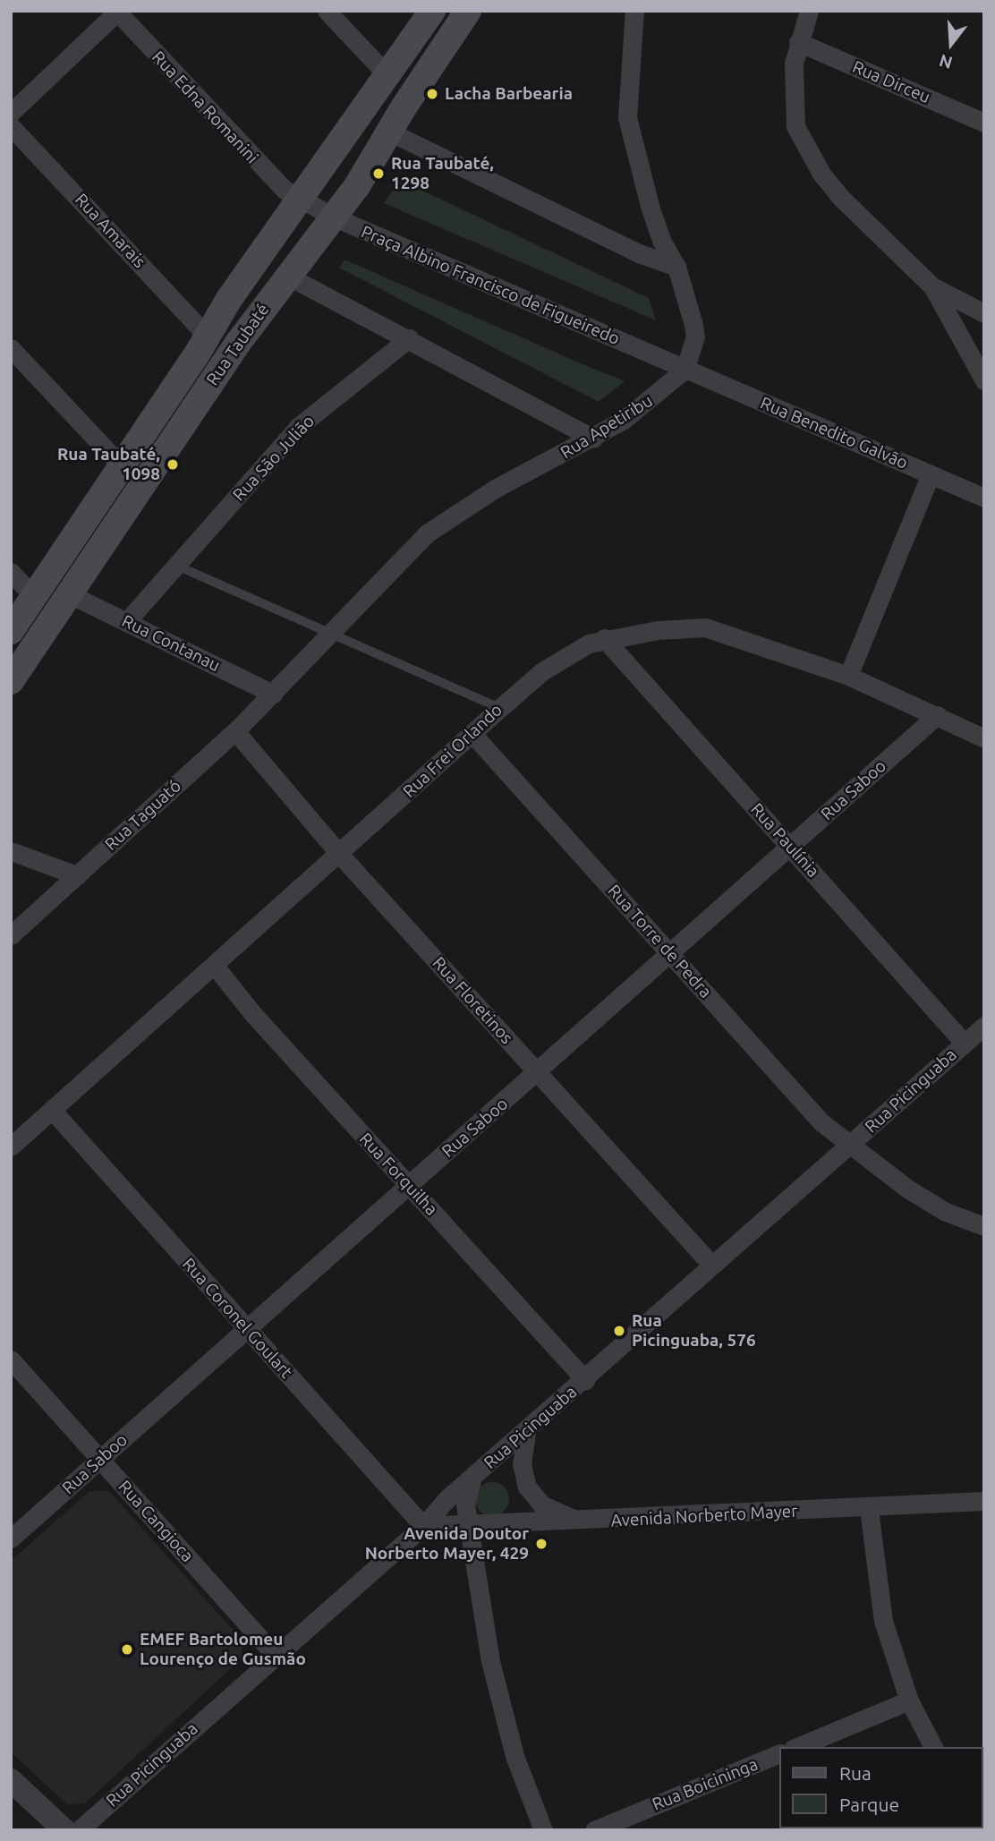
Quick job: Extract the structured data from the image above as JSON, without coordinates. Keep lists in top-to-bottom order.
{
  "streets": {
    "main road": ["Rua Taubaté"],
    "street": [
      "Rua Dirceu",
      "Rua Edna Romanini",
      "Rua Amarais",
      "Praça Albino Francisco de Figueiredo",
      "Rua Apetiribu",
      "Rua Benedito Galvão",
      "Rua São Julião",
      "Rua Contanau",
      "Rua Frei Orlando",
      "Rua Saboo",
      "Rua Taguató",
      "Rua Paulínia",
      "Rua Torre de Pedra",
      "Rua Floretinos",
      "Rua Picinguaba",
      "Rua Forquilha",
      "Rua Coronel Goulart",
      "Avenida Norberto Mayer",
      "Rua Cangioca",
      "Rua Boicininga"
    ]
  },
  "crossings": [
    ["Rua Edna Romanini", "Praça Albino Francisco de Figueiredo"],
    ["Rua Edna Romanini", "Rua Taubaté"],
    ["Rua Amarais", "Rua Taubaté"],
    ["Praça Albino Francisco de Figueiredo", "Rua Taubaté"],
    ["Praça Albino Francisco de Figueiredo", "Rua Apetiribu"],
    ["Praça Albino Francisco de Figueiredo", "Rua Benedito Galvão"],
    ["Rua Taubaté", "Rua Contanau"],
    ["Rua Apetiribu", "Rua Benedito Galvão"],
    ["Rua Apetiribu", "Rua Contanau"],
    ["Rua Apetiribu", "Rua Taguató"],
    ["Rua São Julião", "Rua Contanau"],
    ["Rua Contanau", "Rua Taguató"],
    ["Rua Frei Orlando", "Rua Saboo"],
    ["Rua Frei Orlando", "Rua Paulínia"],
    ["Rua Frei Orlando", "Rua Torre de Pedra"],
    ["Rua Frei Orlando", "Rua Floretinos"],
    ["Rua Frei Orlando", "Rua Forquilha"],
    ["Rua Frei Orlando", "Rua Coronel Goulart"],
    ["Rua Saboo", "Rua Paulínia"],
    ["Rua Saboo", "Rua Torre de Pedra"],
    ["Rua Saboo", "Rua Floretinos"],
    ["Rua Saboo", "Rua Forquilha"],
    ["Rua Saboo", "Rua Coronel Goulart"],
    ["Rua Saboo", "Rua Cangioca"],
    ["Rua Taguató", "Rua Floretinos"],
    ["Rua Paulínia", "Rua Picinguaba"],
    ["Rua Torre de Pedra", "Rua Picinguaba"],
    ["Rua Floretinos", "Rua Picinguaba"],
    ["Rua Picinguaba", "Rua Forquilha"],
    ["Rua Picinguaba", "Rua Coronel Goulart"],
    ["Rua Picinguaba", "Avenida Norberto Mayer"],
    ["Rua Picinguaba", "Rua Cangioca"],
    ["Rua Coronel Goulart", "Avenida Norberto Mayer"]
  ],
  "places": [
    "Lacha Barbearia",
    "Rua Taubaté, 1298",
    "Rua Taubaté, 1098",
    "Rua Picinguaba, 576",
    "Avenida Doutor Norberto Mayer, 429",
    "EMEF Bartolomeu Lourenço de Gusmão"
  ],
  "legend": ["Rua", "Parque"],
  "north": "bottom"
}
